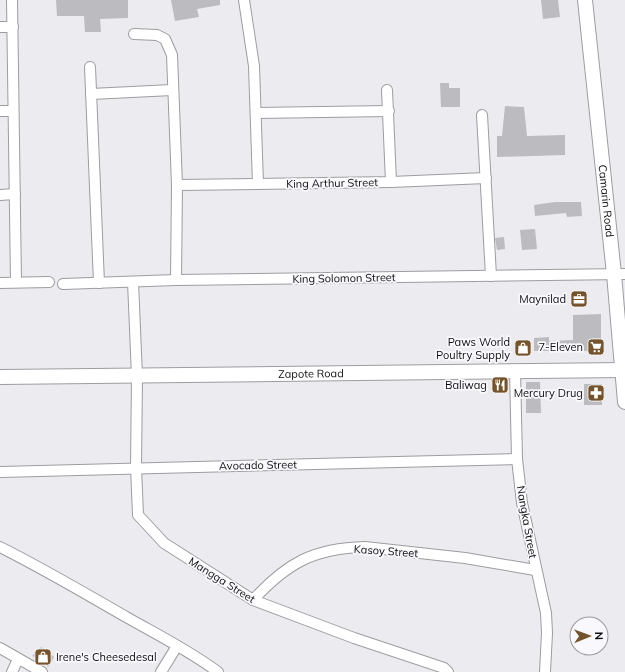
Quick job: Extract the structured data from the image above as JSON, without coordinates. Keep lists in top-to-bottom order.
{
  "streets": {
    "main road": ["Camarin Road", "Zapote Road"],
    "street": [
      "King Arthur Street",
      "King Solomon Street",
      "Avocado Street",
      "Nangka Street",
      "Kasoy Street",
      "Mangga Street"
    ]
  },
  "crossings": [
    ["Camarin Road", "King Solomon Street"],
    ["Camarin Road", "Zapote Road"],
    ["King Solomon Street", "Mangga Street"],
    ["Zapote Road", "Nangka Street"],
    ["Zapote Road", "Mangga Street"],
    ["Avocado Street", "Nangka Street"],
    ["Avocado Street", "Mangga Street"],
    ["Nangka Street", "Kasoy Street"],
    ["Kasoy Street", "Mangga Street"]
  ],
  "places": {
    "office": ["Maynilad"],
    "supermarket": ["7-Eleven"],
    "shop": ["Paws World Poultry Supply", "Irene's Cheesedesal"],
    "restaurant": ["Baliwag"],
    "pharmacy": ["Mercury Drug"]
  },
  "north": "right"
}
